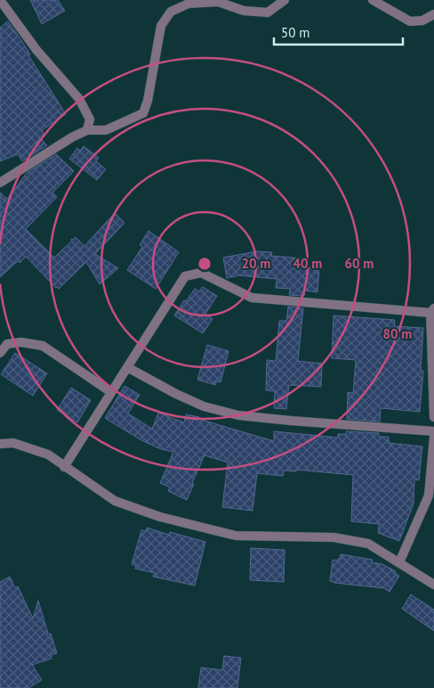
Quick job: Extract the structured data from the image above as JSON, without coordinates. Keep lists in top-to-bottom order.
{
  "scale_bar": "50 m",
  "rings": [
    "20 m",
    "40 m",
    "60 m",
    "80 m"
  ]
}
